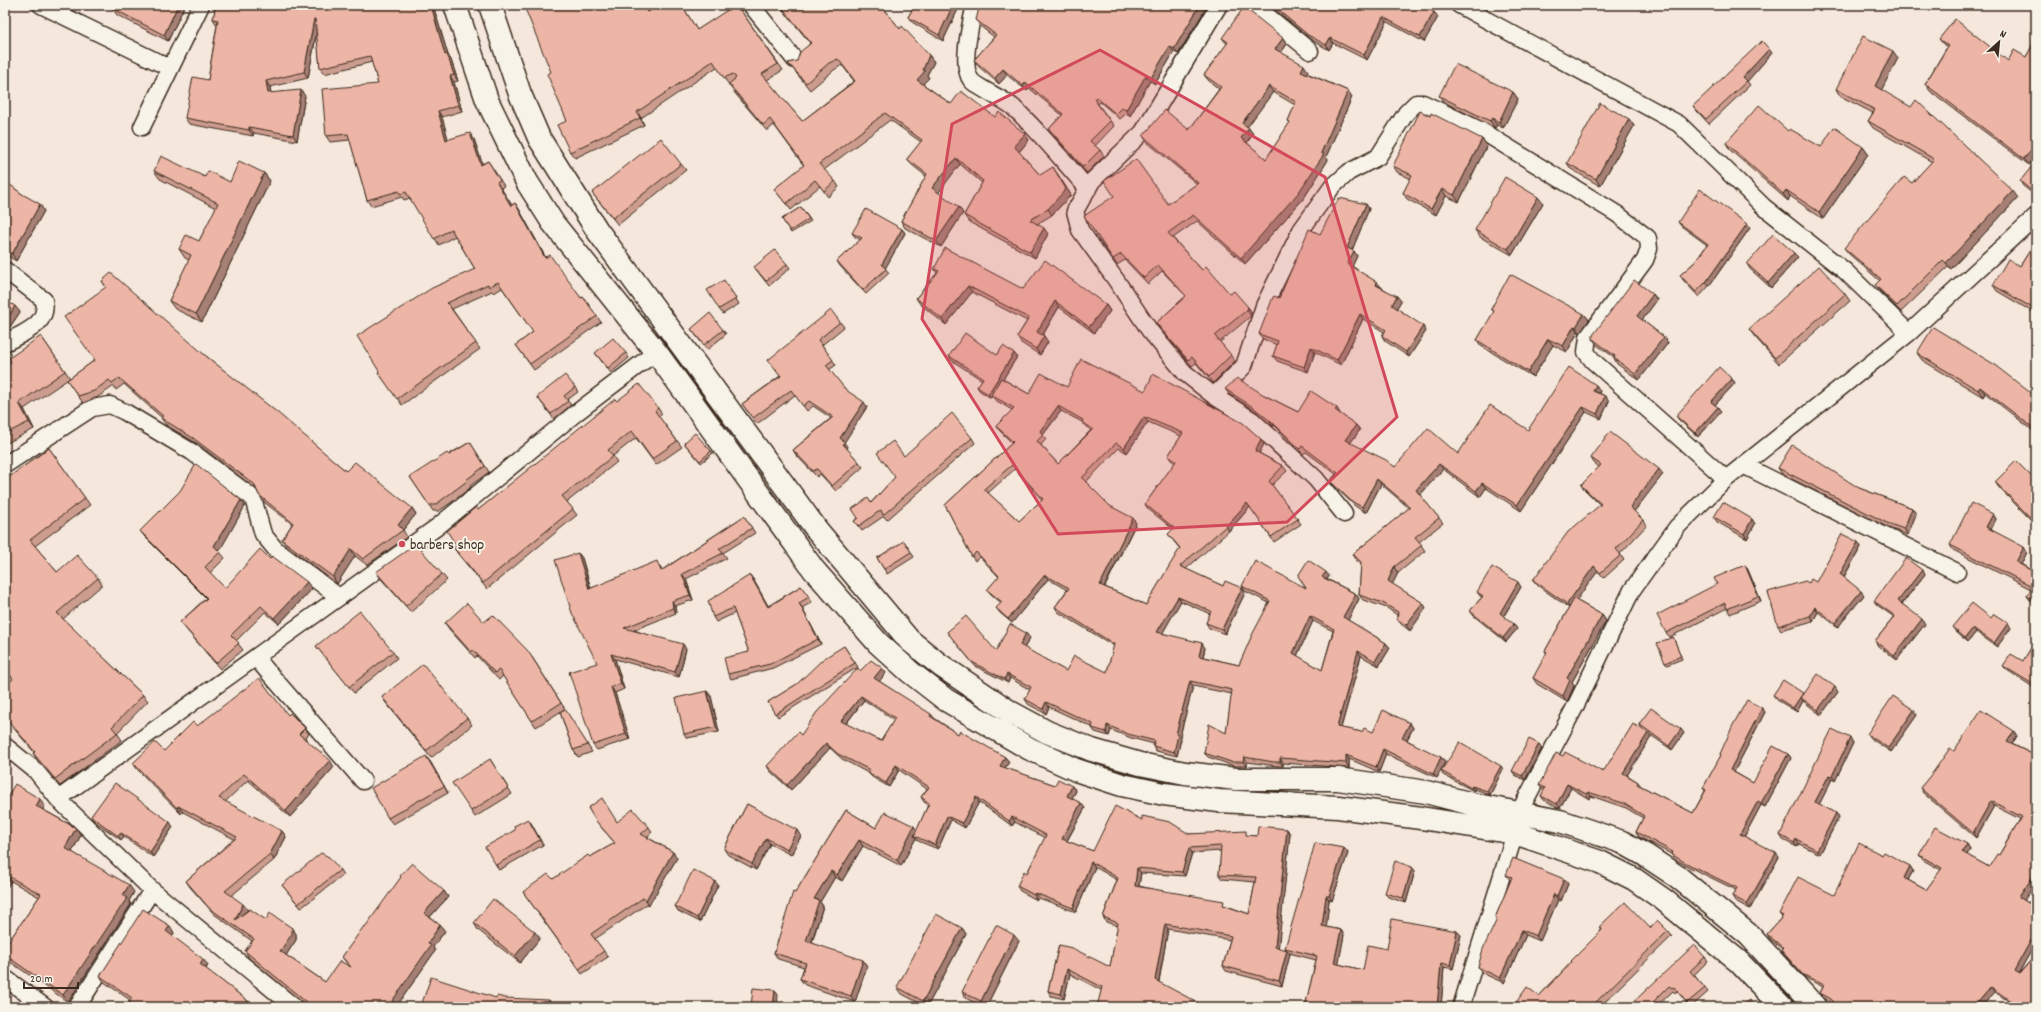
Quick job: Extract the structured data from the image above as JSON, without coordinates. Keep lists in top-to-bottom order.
{
  "places": ["barbers shop"],
  "scale_bar": "20 m",
  "north": "top right"
}
